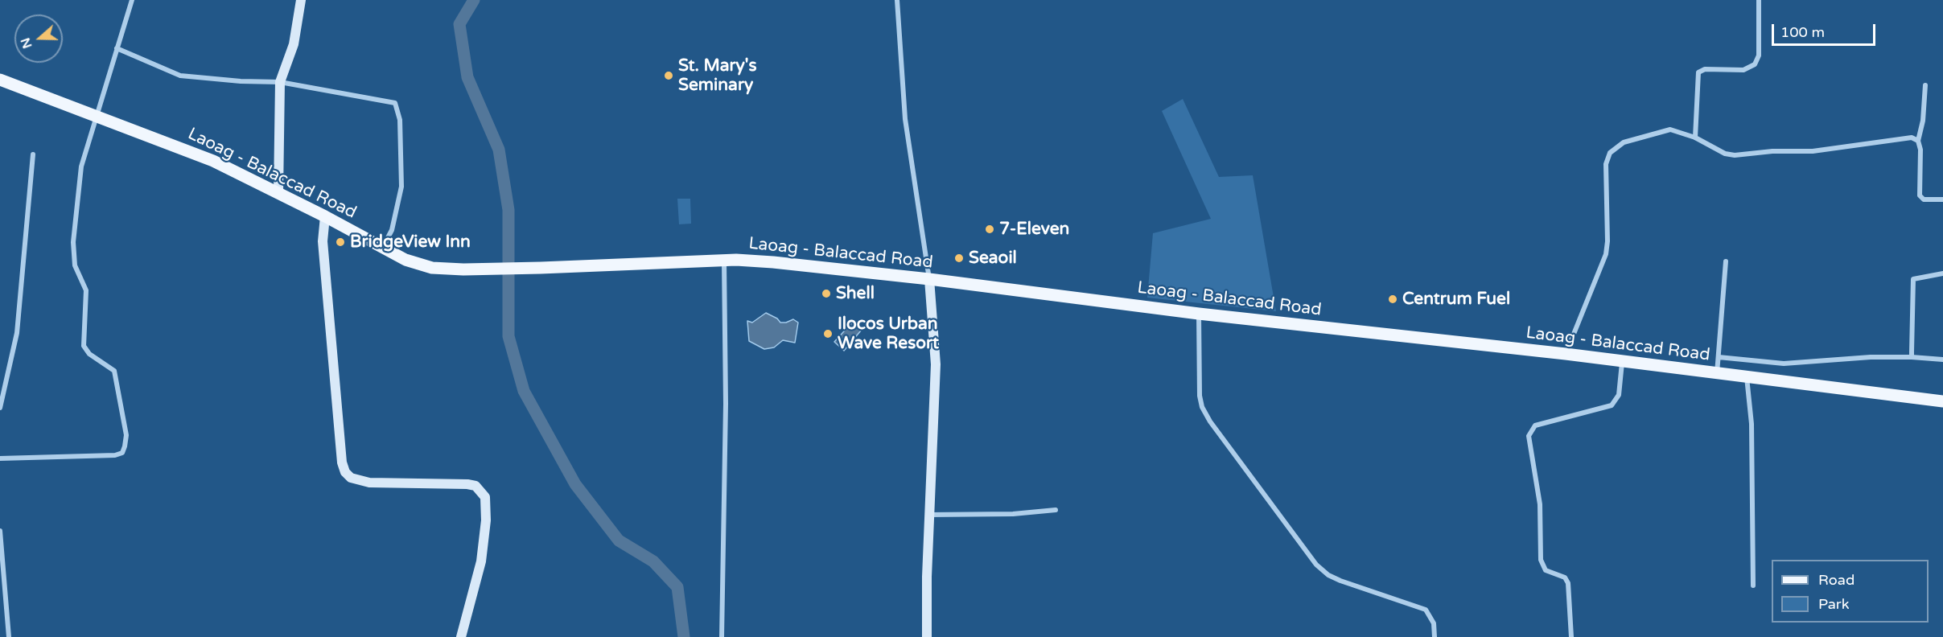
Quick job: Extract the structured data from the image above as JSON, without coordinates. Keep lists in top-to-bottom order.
{
  "streets": {
    "main road": ["Laoag - Balaccad Road"]
  },
  "places": [
    "St. Mary's Seminary",
    "7-Eleven",
    "BridgeView Inn",
    "Seaoil",
    "Shell",
    "Centrum Fuel",
    "Ilocos Urban Wave Resort"
  ],
  "legend": ["Road", "Park"],
  "scale_bar": "100 m",
  "north": "left"
}
